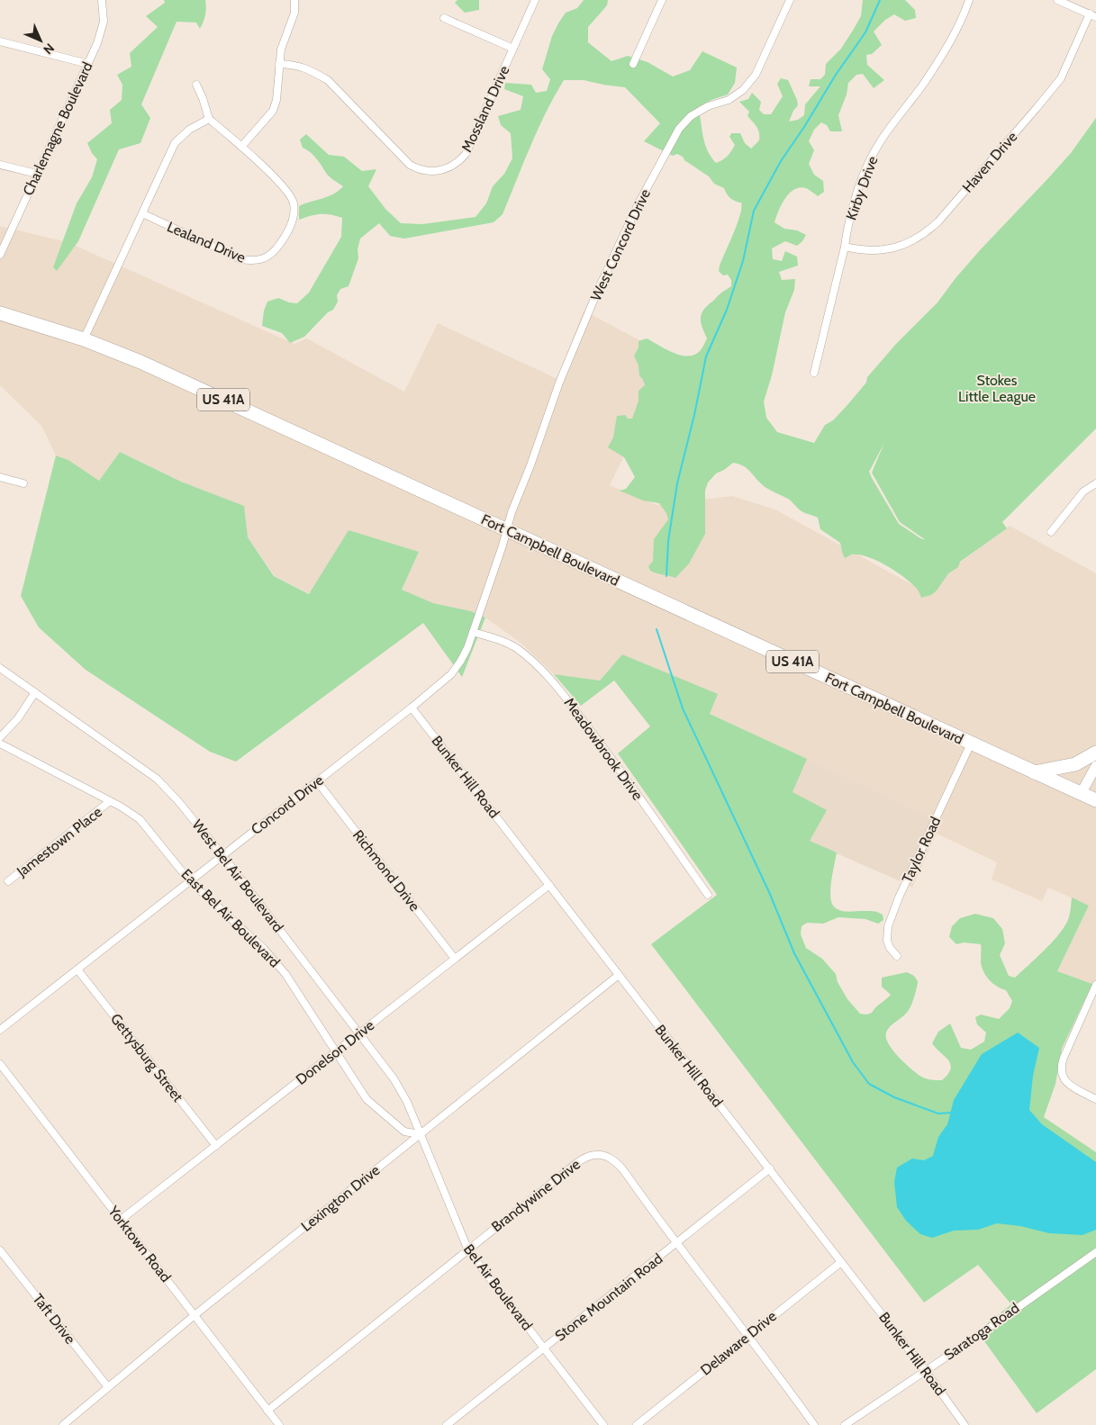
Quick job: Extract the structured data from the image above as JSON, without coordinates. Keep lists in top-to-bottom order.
{
  "streets": {
    "highway": ["US 41A", "Fort Campbell Boulevard"],
    "street": [
      "Mossland Drive",
      "Charlemagne Boulevard",
      "Haven Drive",
      "Kirby Drive",
      "Lealand Drive",
      "West Concord Drive",
      "Meadowbrook Drive",
      "Bunker Hill Road",
      "Concord Drive",
      "Jamestown Place",
      "Taylor Road",
      "Richmond Drive",
      "West Bel Air Boulevard",
      "East Bel Air Boulevard",
      "Donelson Drive",
      "Gettysburg Street",
      "Brandywine Drive",
      "Lexington Drive",
      "Yorktown Road",
      "Bel Air Boulevard",
      "Stone Mountain Road",
      "Taft Drive",
      "Saratoga Road",
      "Delaware Drive"
    ]
  },
  "crossings": [
    ["Haven Drive", "Kirby Drive"],
    ["West Concord Drive", "Fort Campbell Boulevard"],
    ["West Concord Drive", "Concord Drive"],
    ["Fort Campbell Boulevard", "Concord Drive"],
    ["Fort Campbell Boulevard", "Taylor Road"],
    ["Meadowbrook Drive", "Concord Drive"],
    ["Bunker Hill Road", "Concord Drive"],
    ["Bunker Hill Road", "Donelson Drive"],
    ["Bunker Hill Road", "Lexington Drive"],
    ["Bunker Hill Road", "Stone Mountain Road"],
    ["Bunker Hill Road", "Saratoga Road"],
    ["Bunker Hill Road", "Delaware Drive"],
    ["Concord Drive", "Richmond Drive"],
    ["Concord Drive", "West Bel Air Boulevard"],
    ["Concord Drive", "East Bel Air Boulevard"],
    ["Concord Drive", "Gettysburg Street"],
    ["Jamestown Place", "East Bel Air Boulevard"],
    ["Richmond Drive", "Donelson Drive"],
    ["West Bel Air Boulevard", "East Bel Air Boulevard"],
    ["West Bel Air Boulevard", "Donelson Drive"],
    ["West Bel Air Boulevard", "Lexington Drive"],
    ["West Bel Air Boulevard", "Bel Air Boulevard"],
    ["East Bel Air Boulevard", "Donelson Drive"],
    ["East Bel Air Boulevard", "Lexington Drive"],
    ["East Bel Air Boulevard", "Bel Air Boulevard"],
    ["Donelson Drive", "Gettysburg Street"],
    ["Donelson Drive", "Yorktown Road"],
    ["Brandywine Drive", "Yorktown Road"],
    ["Brandywine Drive", "Bel Air Boulevard"],
    ["Brandywine Drive", "Stone Mountain Road"],
    ["Brandywine Drive", "Delaware Drive"],
    ["Lexington Drive", "Yorktown Road"],
    ["Lexington Drive", "Bel Air Boulevard"],
    ["Lexington Drive", "Taft Drive"],
    ["Bel Air Boulevard", "Stone Mountain Road"]
  ],
  "parks": ["Stokes Little League"],
  "north": "bottom right"
}
